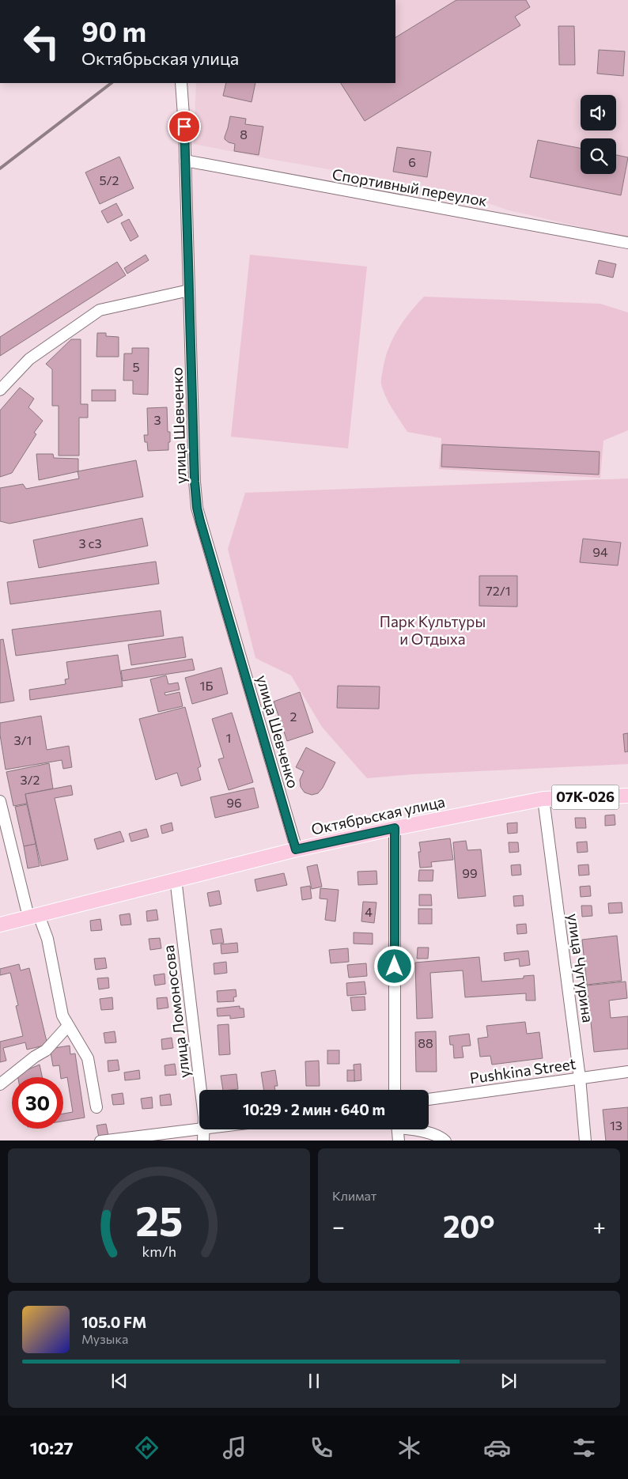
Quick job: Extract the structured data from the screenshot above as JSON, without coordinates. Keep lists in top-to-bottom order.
{
  "streets": {
    "main road": ["07К-026", "Октябрьская улица"],
    "street": [
      "Спортивный переулок",
      "улица Шевченко",
      "улица Чугурина",
      "улица Ломоносова",
      "Pushkina Street"
    ]
  },
  "crossings": [
    ["Спортивный переулок", "улица Шевченко"],
    ["улица Шевченко", "Октябрьская улица"],
    ["Октябрьская улица", "улица Чугурина"],
    ["Октябрьская улица", "улица Ломоносова"],
    ["улица Чугурина", "Pushkina Street"]
  ],
  "parks": ["Парк Культуры и Отдыха"],
  "house_numbers": [
    "8",
    "6",
    "5/2",
    "5",
    "3",
    "3 с3",
    "94",
    "72/1",
    "1Б",
    "2",
    "1",
    "3/1",
    "3/2",
    "96",
    "99",
    "4",
    "88",
    "13"
  ],
  "page": {
    "turn": ["90 m", "Октябрьская улица"],
    "limit": "30",
    "trip": "10:29 · 2 мин · 640 m",
    "tile": "Климат",
    "heat": ["−", "20°", "+"],
    "song": ["105.0 FM", "Музыка"],
    "tabs": "10:27",
    "gauge": ["25", "km/h"]
  }
}
